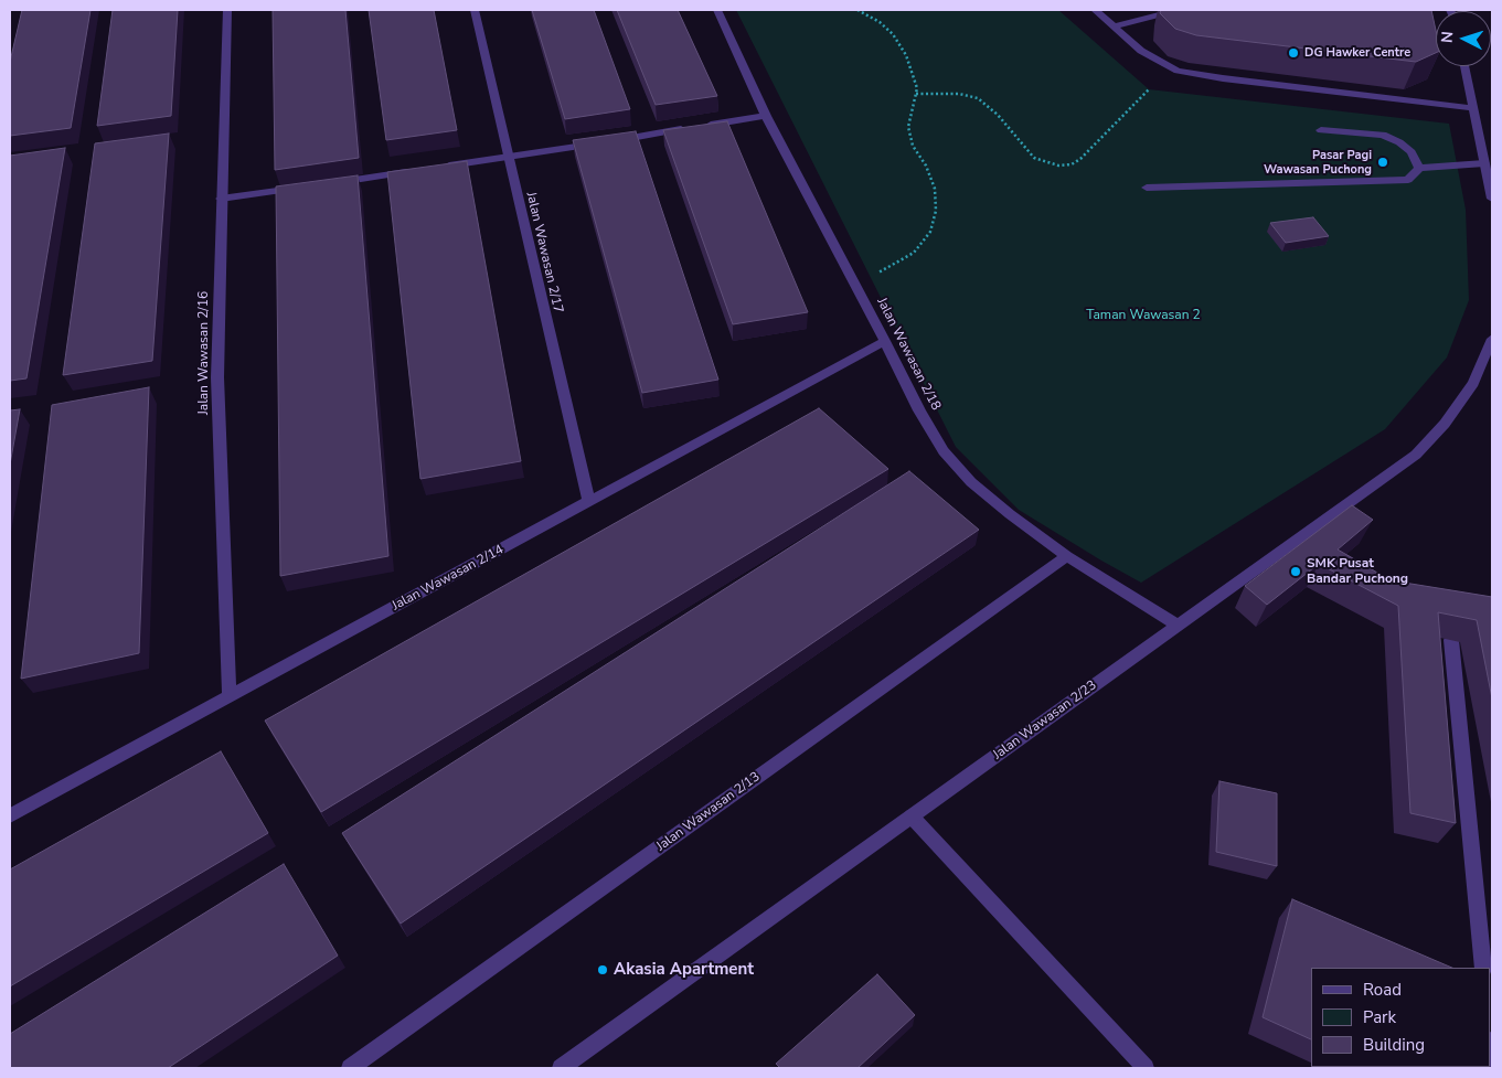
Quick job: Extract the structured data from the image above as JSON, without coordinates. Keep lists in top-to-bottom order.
{
  "streets": {
    "street": [
      "Jalan Wawasan 2/17",
      "Jalan Wawasan 2/16",
      "Jalan Wawasan 2/18",
      "Jalan Wawasan 2/14",
      "Jalan Wawasan 2/23",
      "Jalan Wawasan 2/13"
    ]
  },
  "crossings": [
    ["Jalan Wawasan 2/17", "Jalan Wawasan 2/14"],
    ["Jalan Wawasan 2/16", "Jalan Wawasan 2/14"],
    ["Jalan Wawasan 2/18", "Jalan Wawasan 2/14"],
    ["Jalan Wawasan 2/18", "Jalan Wawasan 2/23"],
    ["Jalan Wawasan 2/18", "Jalan Wawasan 2/13"]
  ],
  "parks": ["Taman Wawasan 2"],
  "places": [
    "DG Hawker Centre",
    "Pasar Pagi Wawasan Puchong",
    "SMK Pusat Bandar Puchong",
    "Akasia Apartment"
  ],
  "legend": ["Road", "Park", "Building"],
  "north": "left"
}
